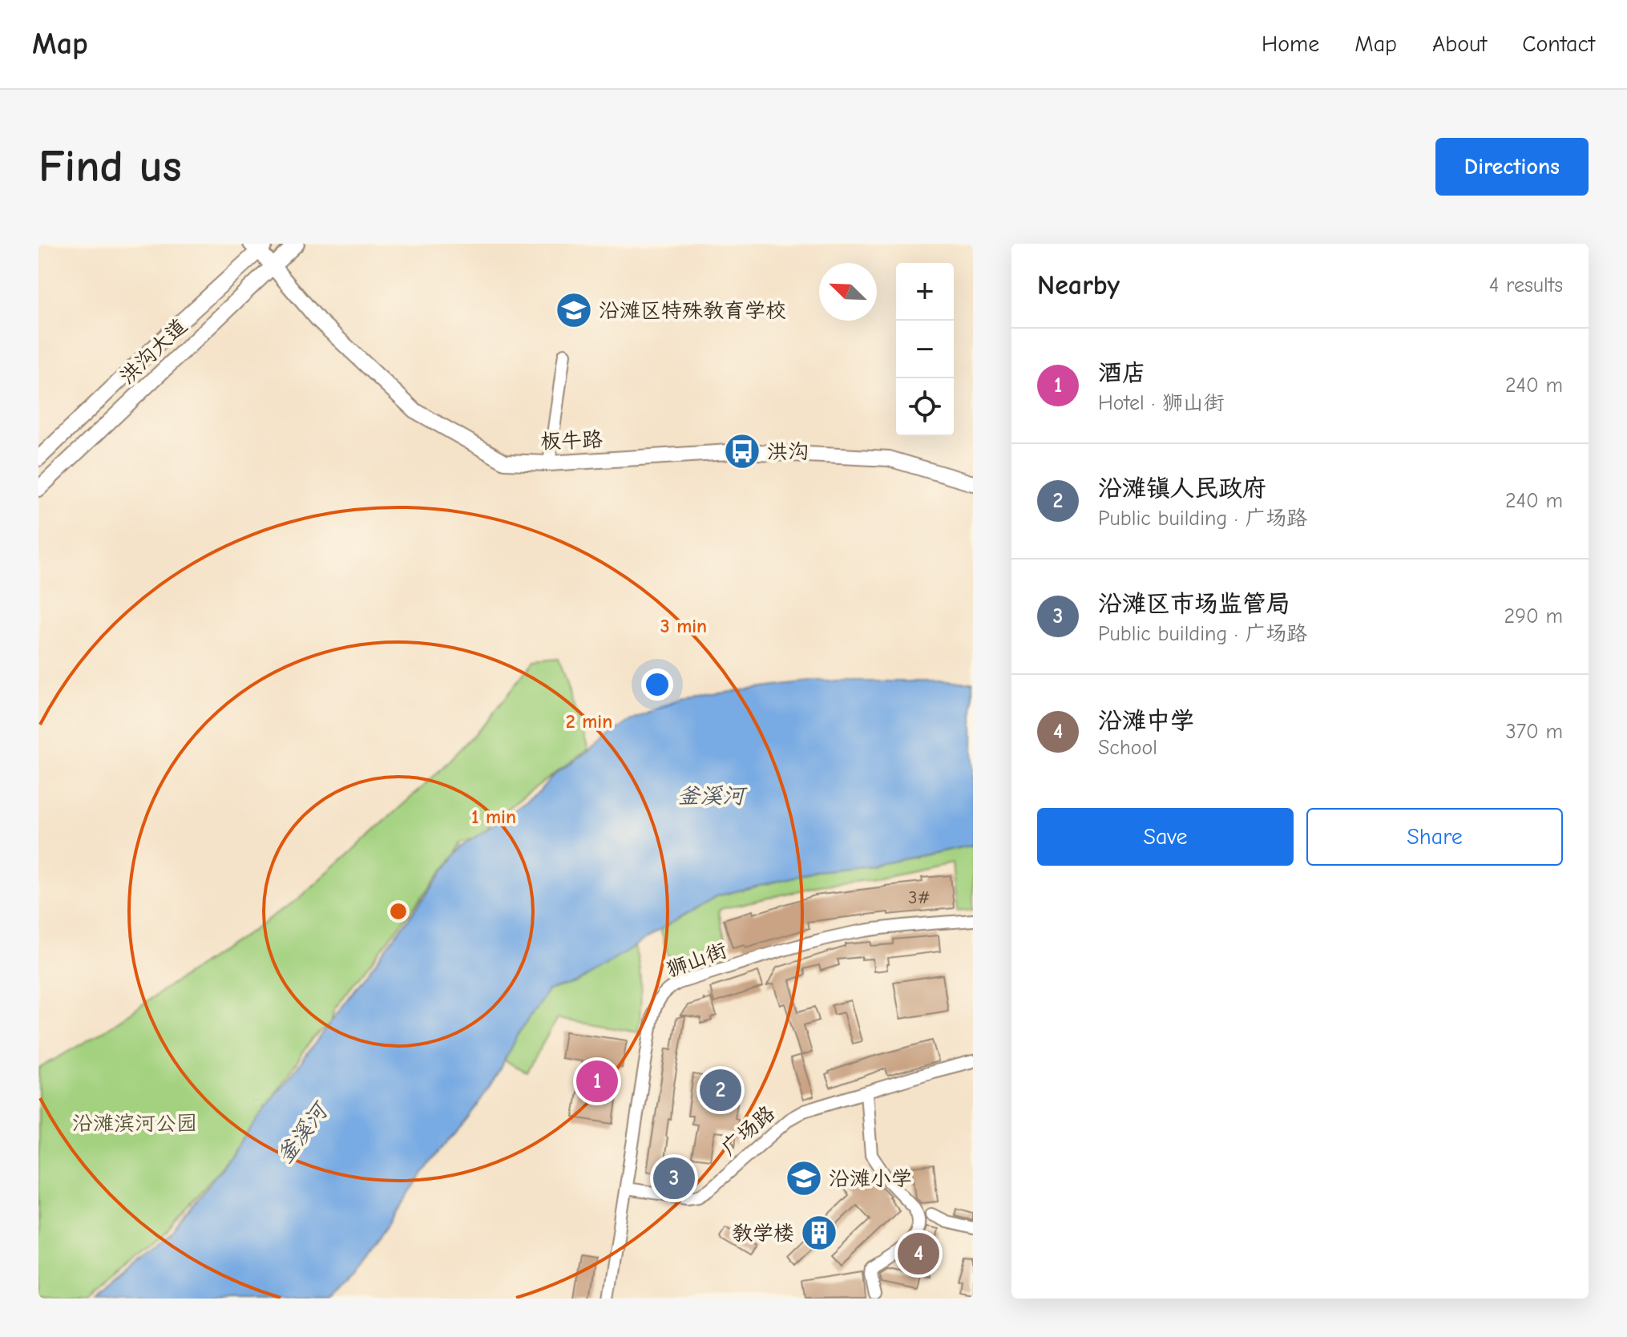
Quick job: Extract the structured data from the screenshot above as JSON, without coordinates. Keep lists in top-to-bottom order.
{
  "streets": {
    "main road": ["洪沟大道", "板牛路"],
    "street": ["狮山街", "广场路"]
  },
  "crossings": [
    ["洪沟大道", "板牛路"],
    ["狮山街", "广场路"]
  ],
  "water": ["釜溪河"],
  "parks": ["沿滩滨河公园"],
  "places": {
    "school or university": ["沿滩区特殊教育学校", "沿滩小学"],
    "bus stop": ["洪沟"],
    "building": ["教学楼"]
  },
  "house_numbers": ["3#"],
  "north": "top left",
  "page": {
    "header": "Map",
    "nav": [
      "Home",
      "Map",
      "About",
      "Contact"
    ],
    "buttons": [
      "Directions",
      ["Save", "Share"]
    ],
    "title": "Find us",
    "heading": ["Nearby", "4 results"],
    "map_buttons": ["+", "−"],
    "list": [
      {
        "mark": "1",
        "name": "酒店",
        "note": "Hotel · 狮山街",
        "value": "240 m"
      },
      {
        "mark": "2",
        "name": "沿滩镇人民政府",
        "note": "Public building · 广场路",
        "value": "240 m"
      },
      {
        "mark": "3",
        "name": "沿滩区市场监管局",
        "note": "Public building · 广场路",
        "value": "290 m"
      },
      {
        "mark": "4",
        "name": "沿滩中学",
        "note": "School",
        "value": "370 m"
      }
    ],
    "pins": [
      "1",
      "2",
      "3",
      "4"
    ]
  },
  "rings": ["3 min", "2 min", "1 min"]
}
